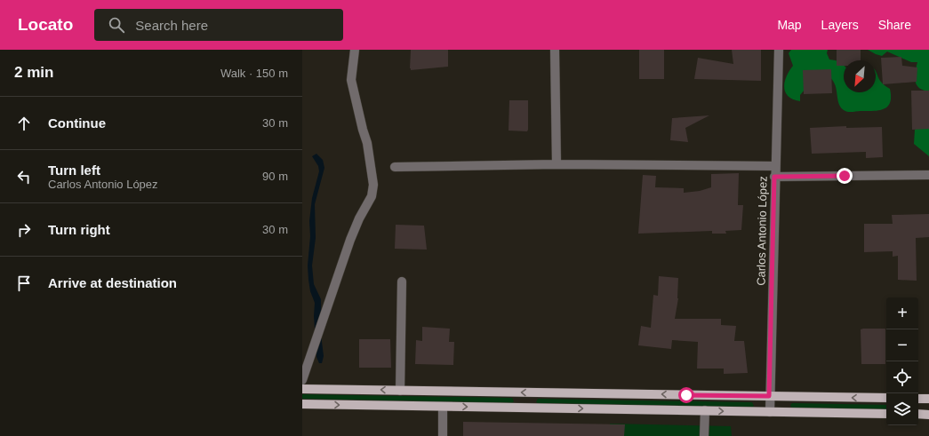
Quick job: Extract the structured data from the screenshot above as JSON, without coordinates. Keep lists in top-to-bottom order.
{
  "streets": {
    "street": ["Carlos Antonio López"]
  },
  "north": "bottom left",
  "page": {
    "header": "Locato",
    "search": "Search here",
    "nav": ["Map", "Layers", "Share"],
    "heading": ["2 min", "Walk · 150 m"],
    "list": [
      ["Continue", "30 m"],
      ["Turn left", "Carlos Antonio López", "90 m"],
      ["Turn right", "30 m"],
      "Arrive at destination"
    ],
    "map_buttons": ["+", "−"]
  }
}
